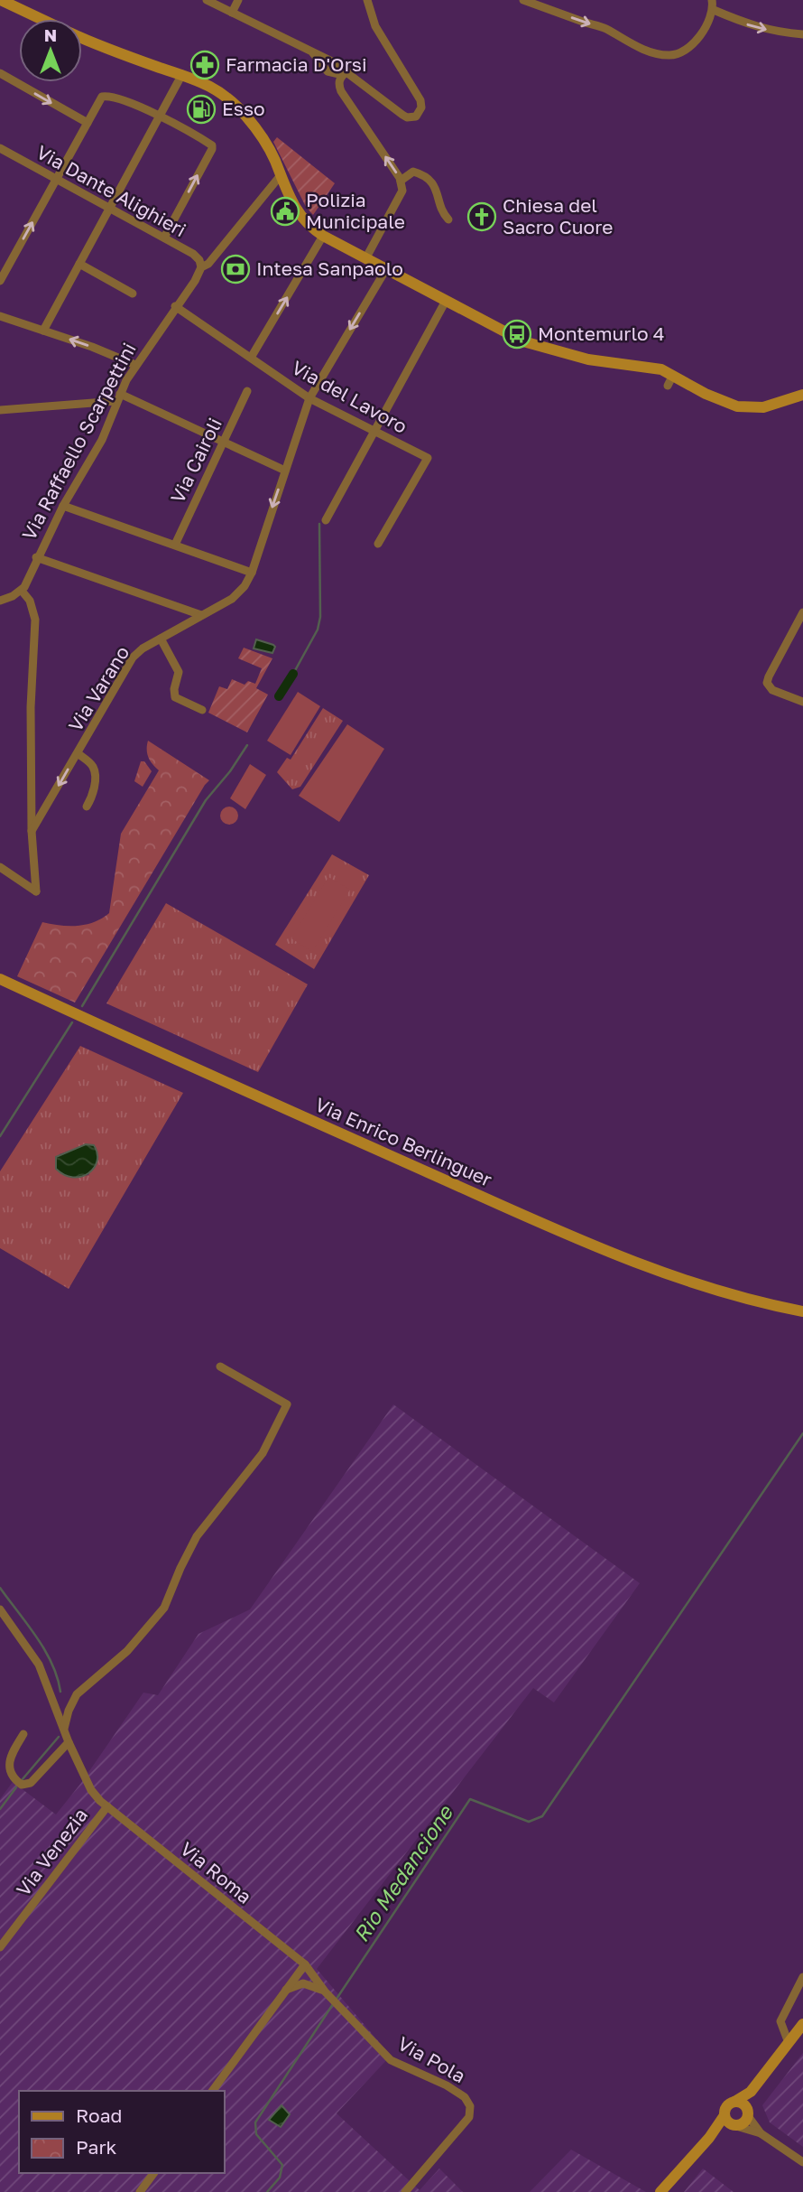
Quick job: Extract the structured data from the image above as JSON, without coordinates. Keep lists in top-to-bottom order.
{
  "streets": {
    "street": [
      "Via Dante Alighieri",
      "Via del Lavoro",
      "Via Raffaello Scarpettini",
      "Via Cairoli",
      "Via Varano",
      "Via Enrico Berlinguer",
      "Via Venezia",
      "Via Roma",
      "Via Pola"
    ]
  },
  "crossings": [
    ["Via Dante Alighieri", "Via Raffaello Scarpettini"],
    ["Via del Lavoro", "Via Raffaello Scarpettini"],
    ["Via del Lavoro", "Via Varano"],
    ["Via Venezia", "Via Roma"],
    ["Via Roma", "Via Pola"]
  ],
  "water": ["Rio Medancione"],
  "places": {
    "pharmacy": ["Farmacia D'Orsi"],
    "fuel station": ["Esso"],
    "public building": ["Polizia Municipale"],
    "church": ["Chiesa del Sacro Cuore"],
    "bank": ["Intesa Sanpaolo"],
    "bus stop": ["Montemurlo 4"]
  },
  "legend": ["Road", "Park"],
  "north": "top"
}
